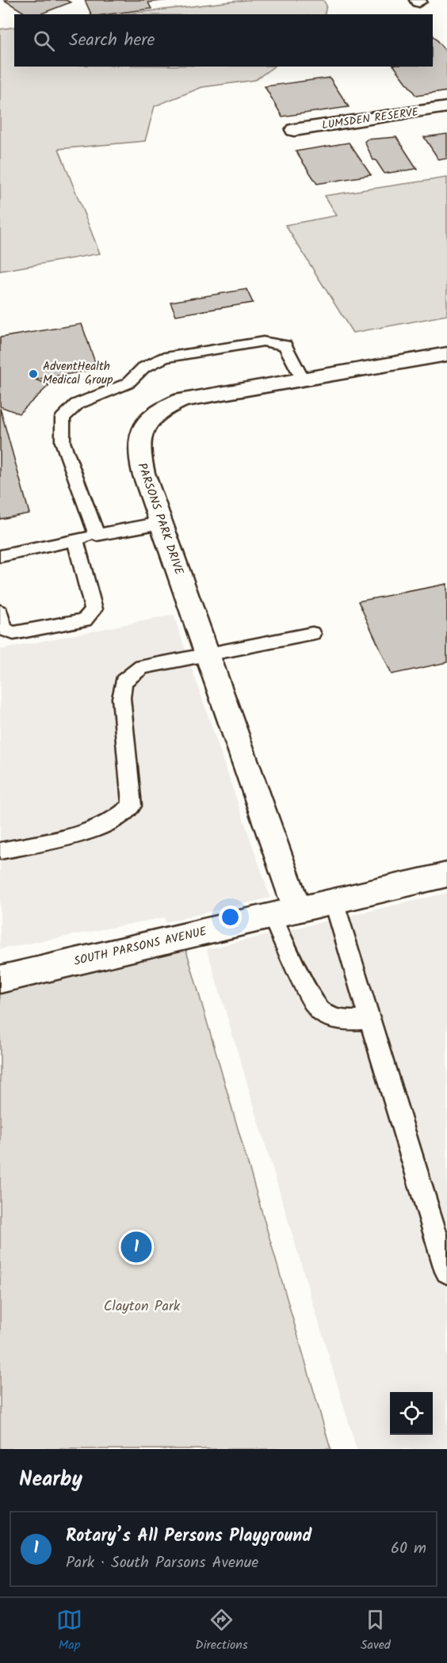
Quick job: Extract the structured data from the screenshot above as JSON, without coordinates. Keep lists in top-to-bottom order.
{
  "streets": {
    "street": ["LUMSDEN RESERVE", "PARSONS PARK DRIVE", "SOUTH PARSONS AVENUE"]
  },
  "crossings": [
    ["PARSONS PARK DRIVE", "SOUTH PARSONS AVENUE"]
  ],
  "parks": ["Clayton Park"],
  "places": ["AdventHealth Medical Group"],
  "page": {
    "search": "Search here",
    "pins": "1",
    "heading": "Nearby",
    "list": [
      {
        "mark": "1",
        "name": "Rotary’s All Persons Playground",
        "note": "Park · South Parsons Avenue",
        "value": "60 m"
      }
    ],
    "nav": ["Map", "Directions", "Saved"]
  }
}
